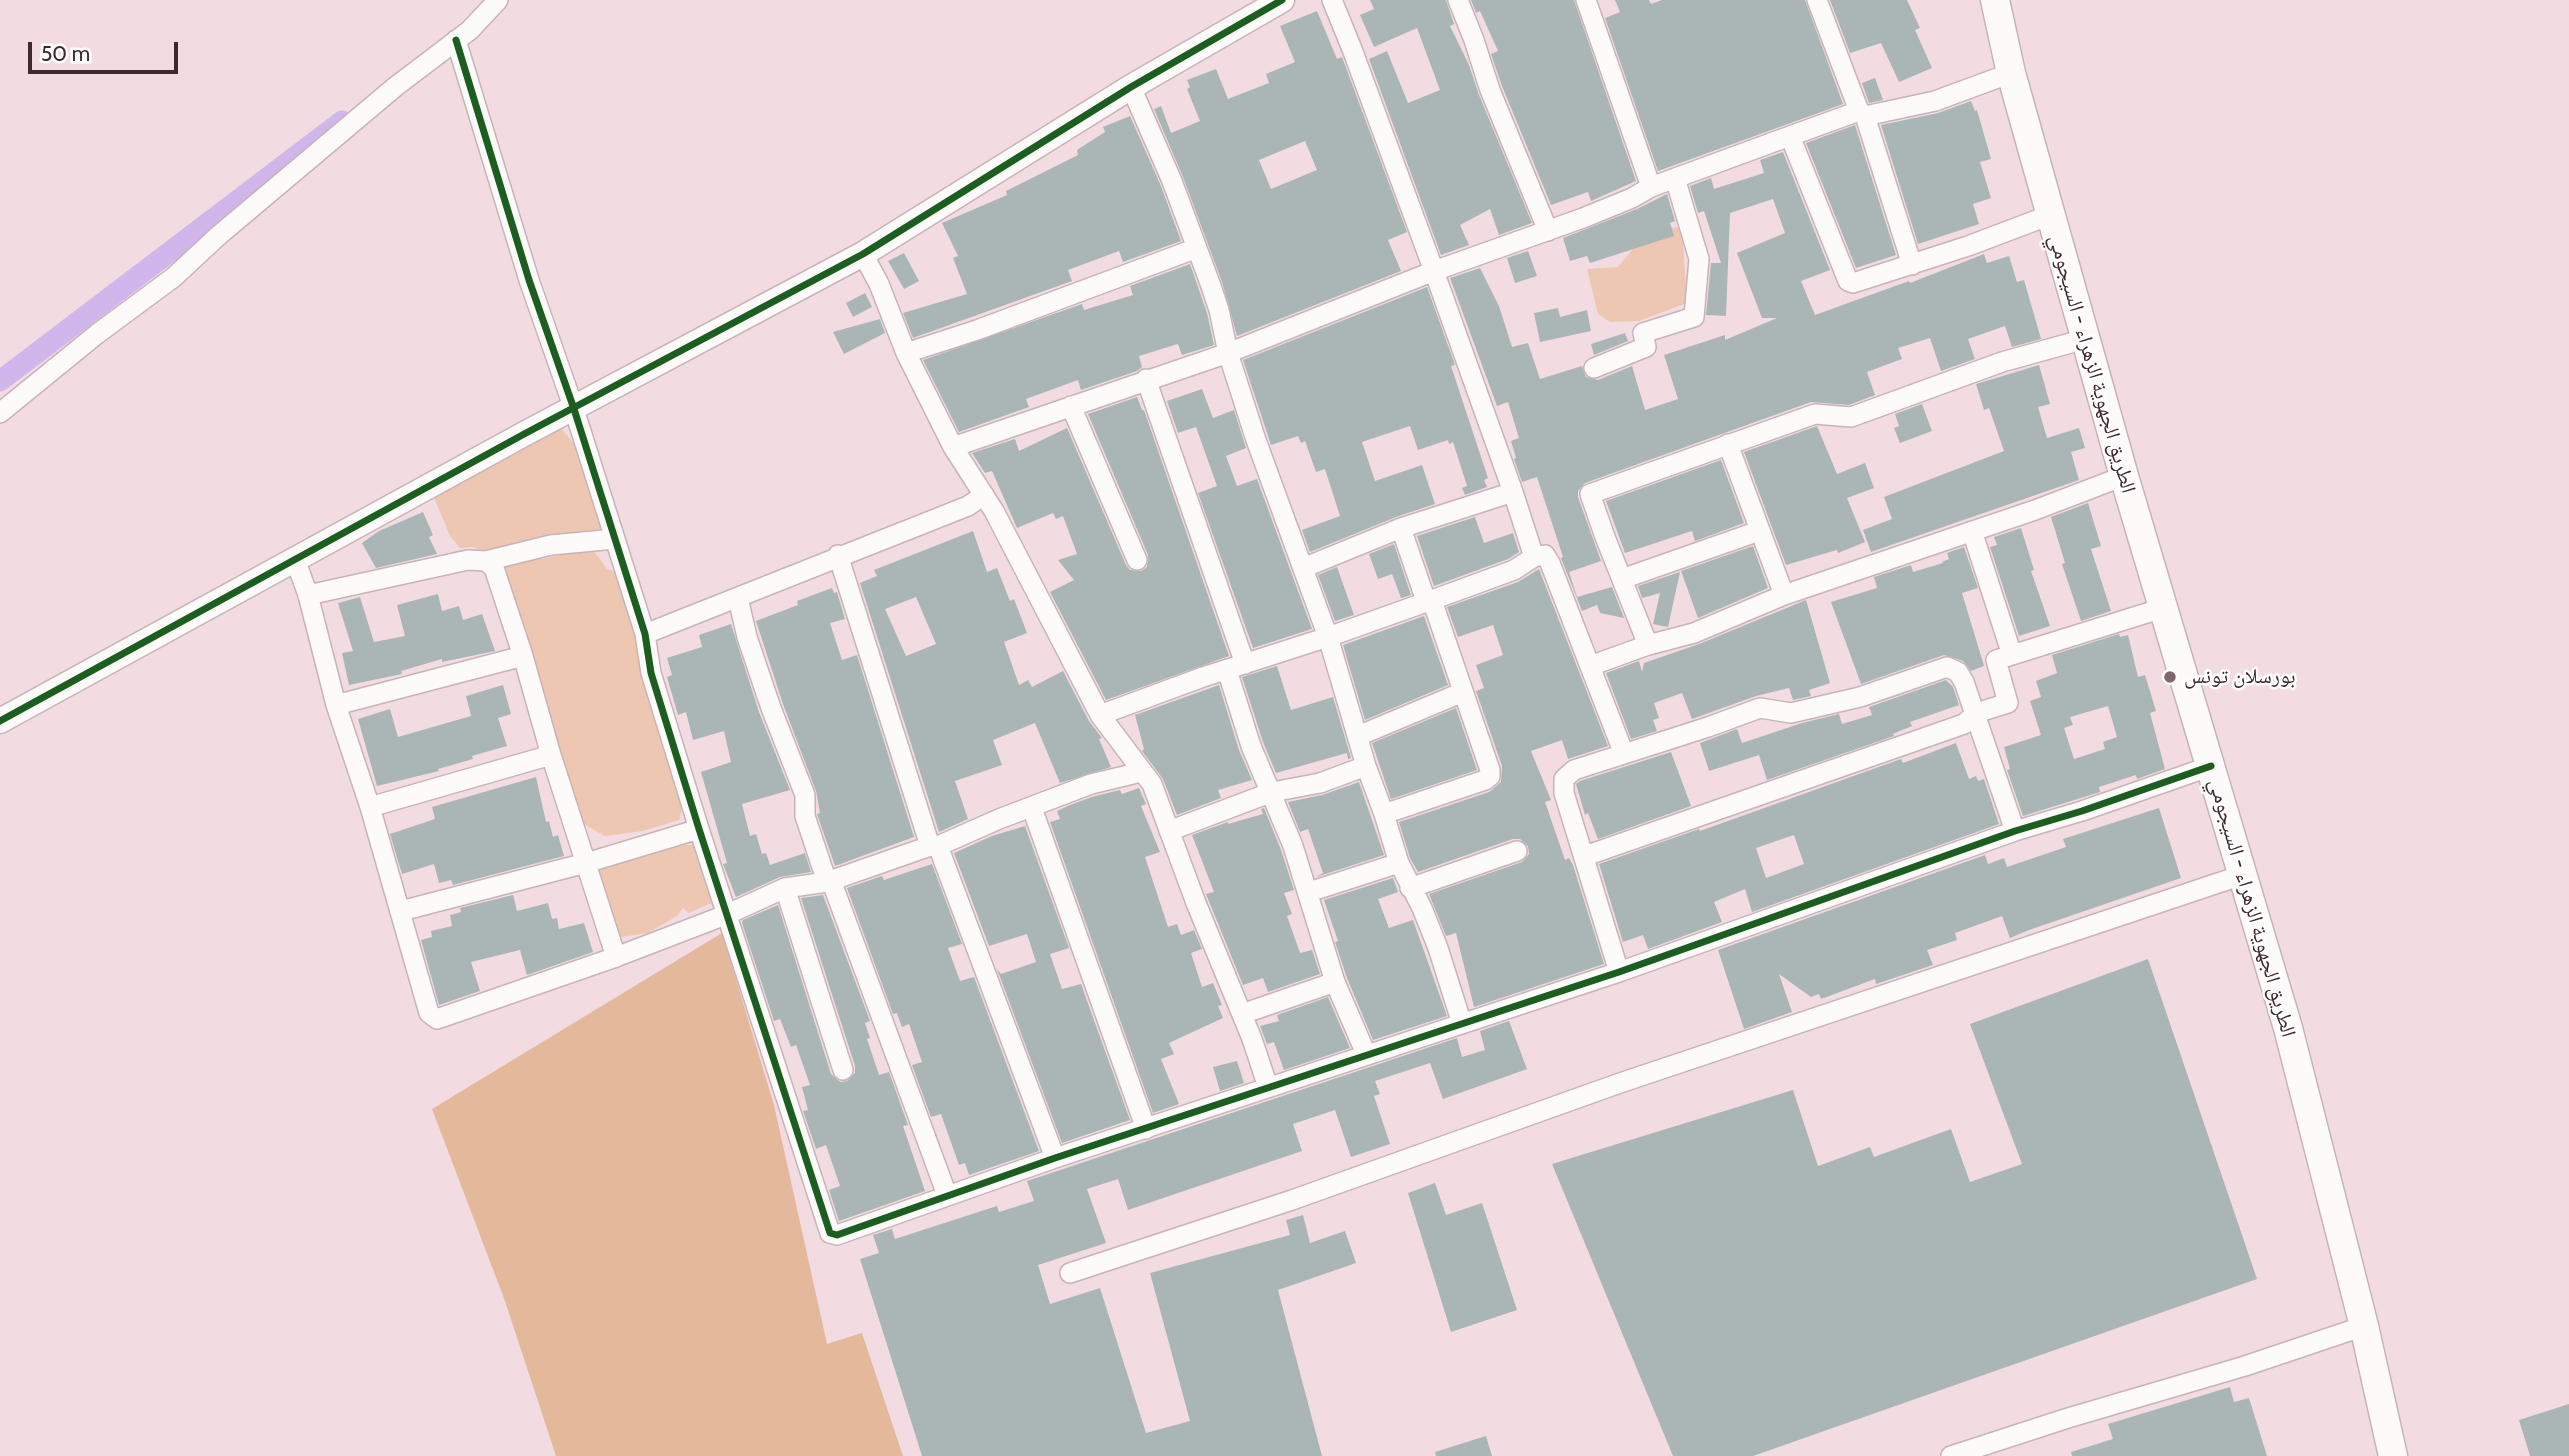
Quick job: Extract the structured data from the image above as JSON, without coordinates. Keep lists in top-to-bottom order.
{
  "streets": {
    "main road": ["الطريق الجهوية الزهراء - السيجومي"]
  },
  "places": ["بورسلان تونس"],
  "scale_bar": "50 m"
}
